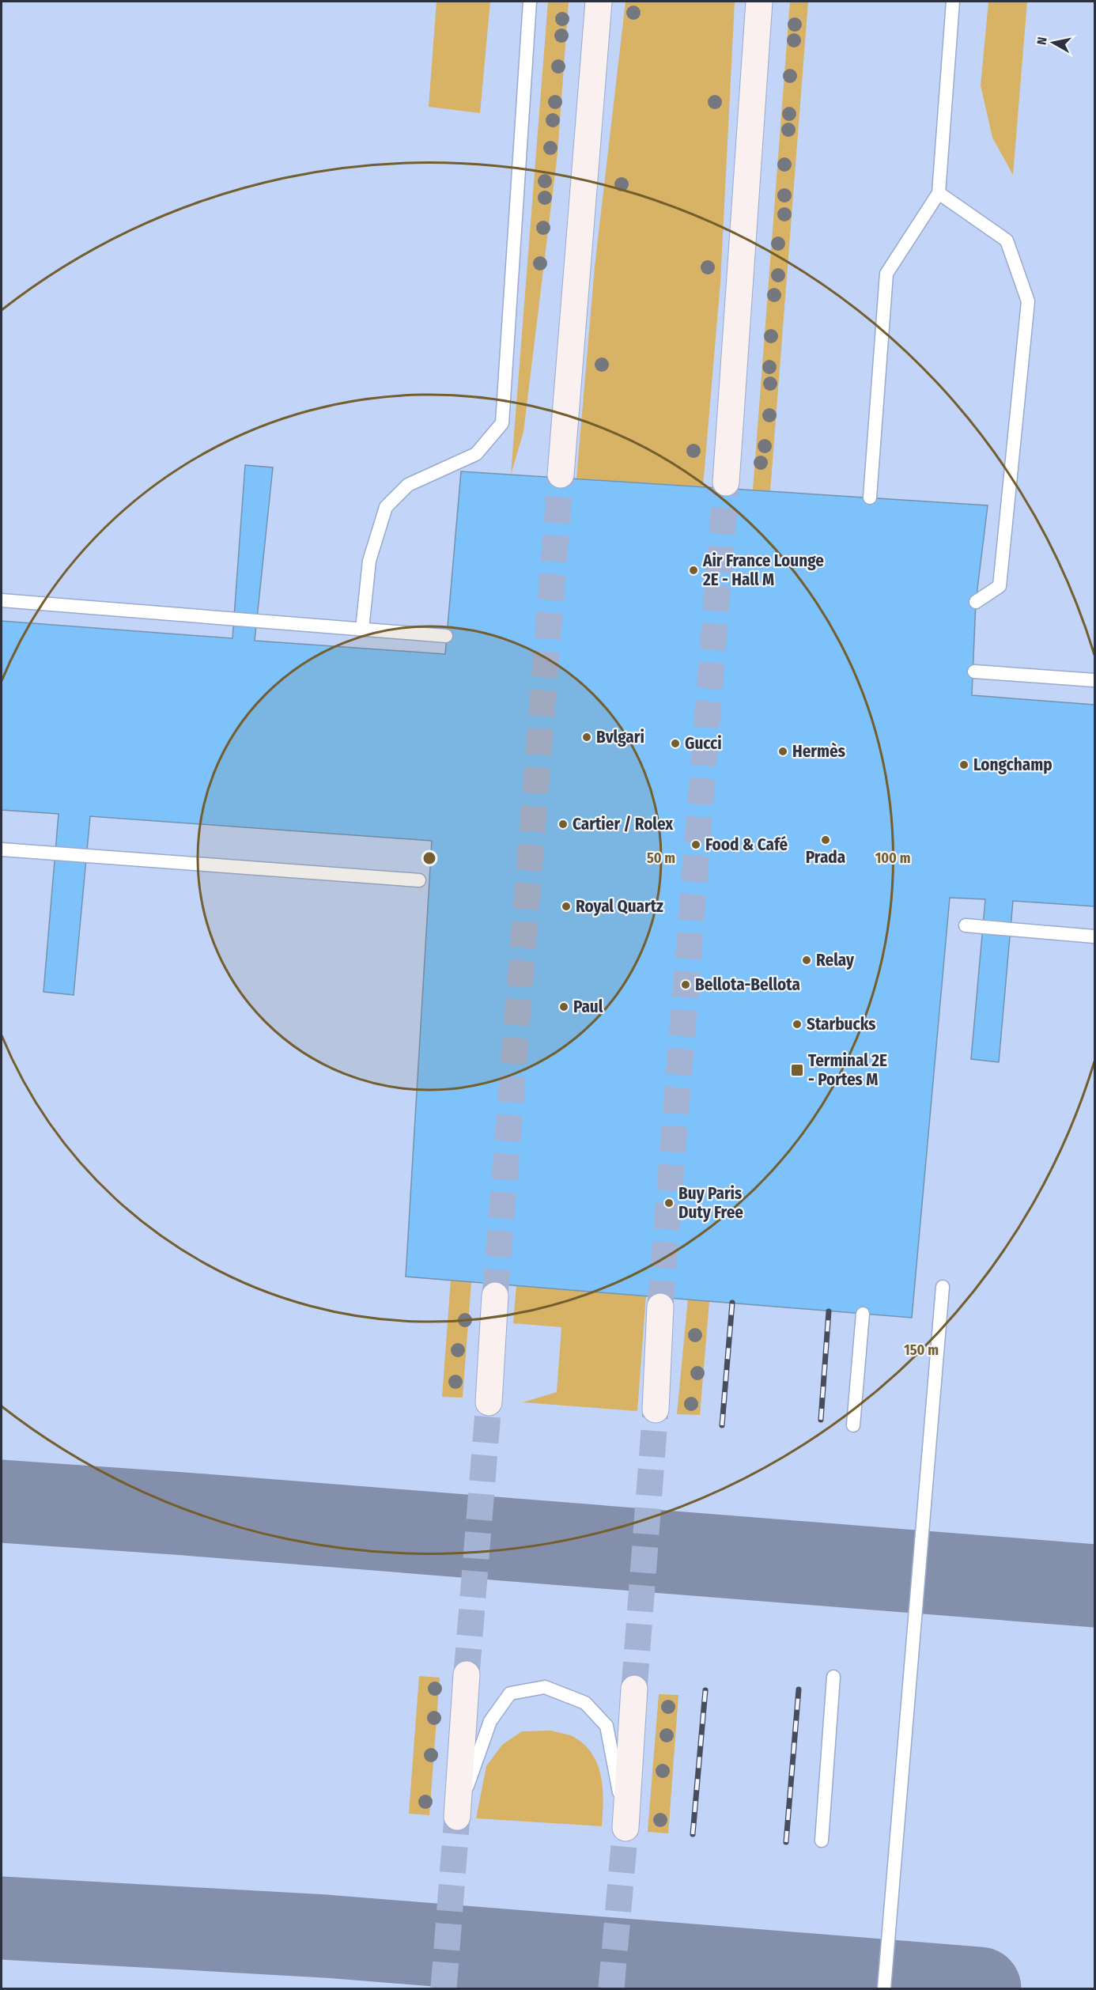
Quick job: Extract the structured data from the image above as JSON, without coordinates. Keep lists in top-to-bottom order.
{
  "places": {
    "other": [
      "Air France Lounge 2E - Hall M",
      "Bvlgari",
      "Gucci",
      "Hermès",
      "Longchamp",
      "Cartier / Rolex",
      "Prada",
      "Food & Café",
      "Royal Quartz",
      "Relay",
      "Bellota-Bellota",
      "Paul",
      "Starbucks",
      "Buy Paris Duty Free"
    ],
    "transit": ["Terminal 2E - Portes M"]
  },
  "north": "left",
  "rings": ["50 m", "100 m", "150 m"]
}
